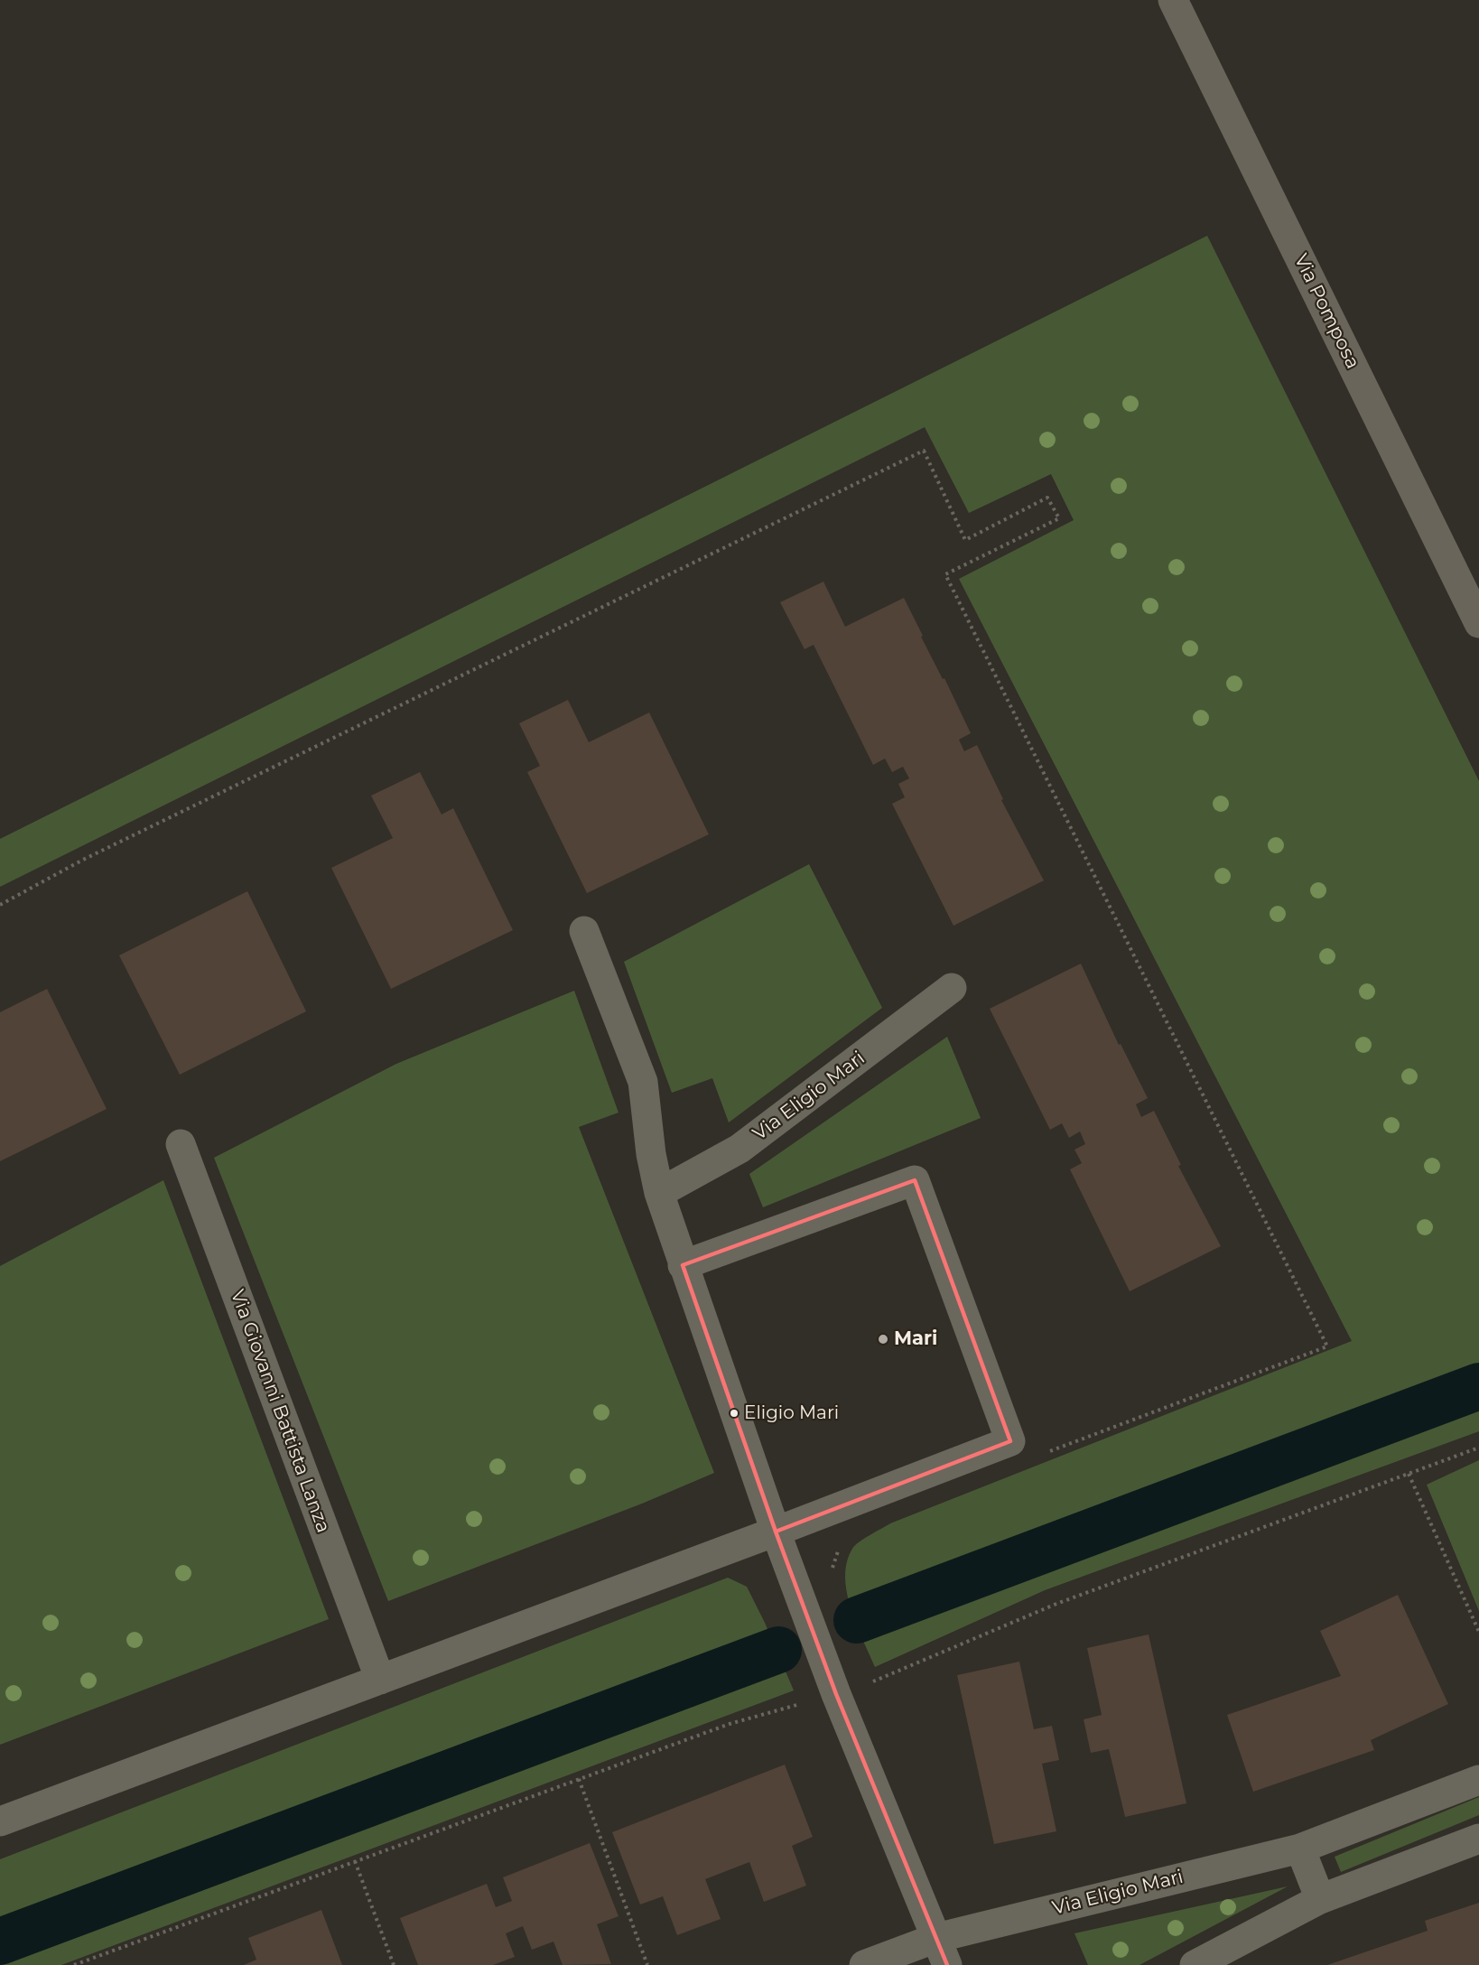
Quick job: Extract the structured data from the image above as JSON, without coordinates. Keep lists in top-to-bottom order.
{
  "streets": {
    "main road": ["Via Pomposa"],
    "street": ["Via Eligio Mari", "Via Giovanni Battista Lanza"]
  },
  "places": ["Mari", "Eligio Mari"]
}
